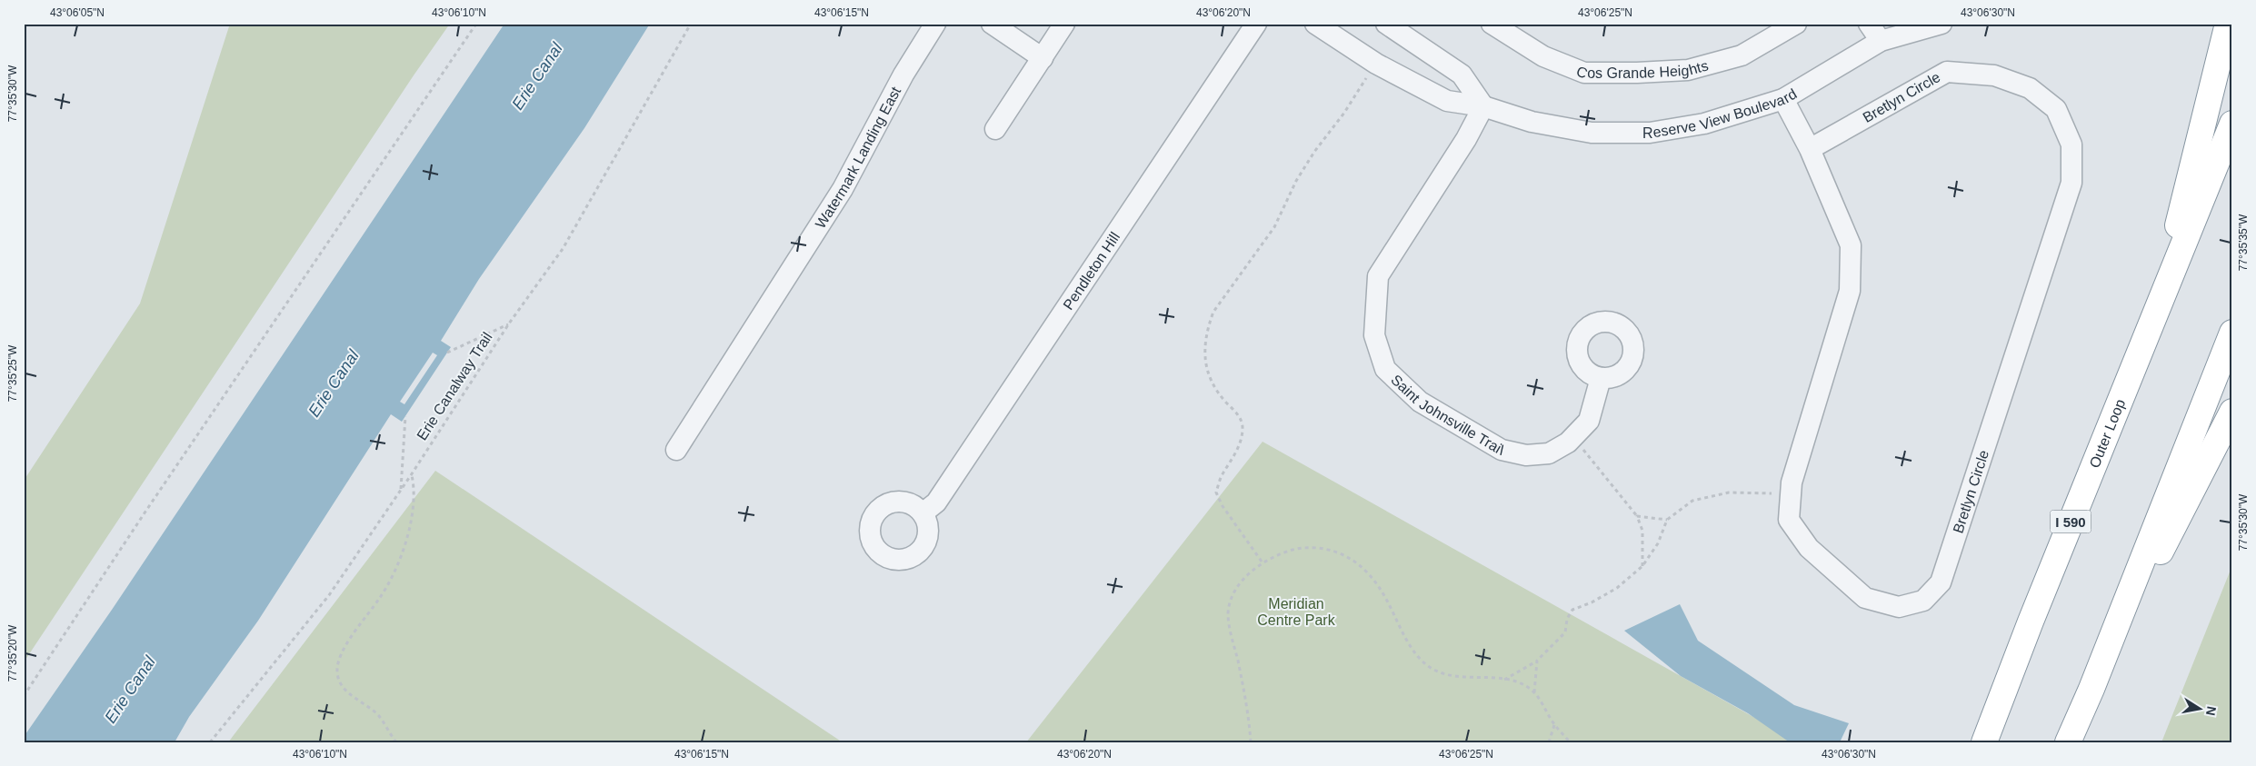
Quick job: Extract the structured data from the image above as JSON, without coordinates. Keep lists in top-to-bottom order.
{
  "streets": {
    "highway": ["Outer Loop", "I 590"],
    "street": [
      "Cos Grande Heights",
      "Bretlyn Circle",
      "Reserve View Boulevard",
      "Watermark Landing East",
      "Pendleton Hill",
      "Saint Johnsville Trail"
    ],
    "path": ["Erie Canalway Trail"]
  },
  "crossings": [
    ["Bretlyn Circle", "Reserve View Boulevard"],
    ["Reserve View Boulevard", "Saint Johnsville Trail"]
  ],
  "water": ["Erie Canal"],
  "parks": ["Meridian Centre Park"],
  "north": "right",
  "coordinates": [
    "43°06'05\"N",
    "43°06'10\"N",
    "43°06'15\"N",
    "43°06'20\"N",
    "43°06'25\"N",
    "43°06'30\"N",
    "77°35'30\"W",
    "77°35'35\"W",
    "77°35'25\"W",
    "77°35'20\"W"
  ]
}
